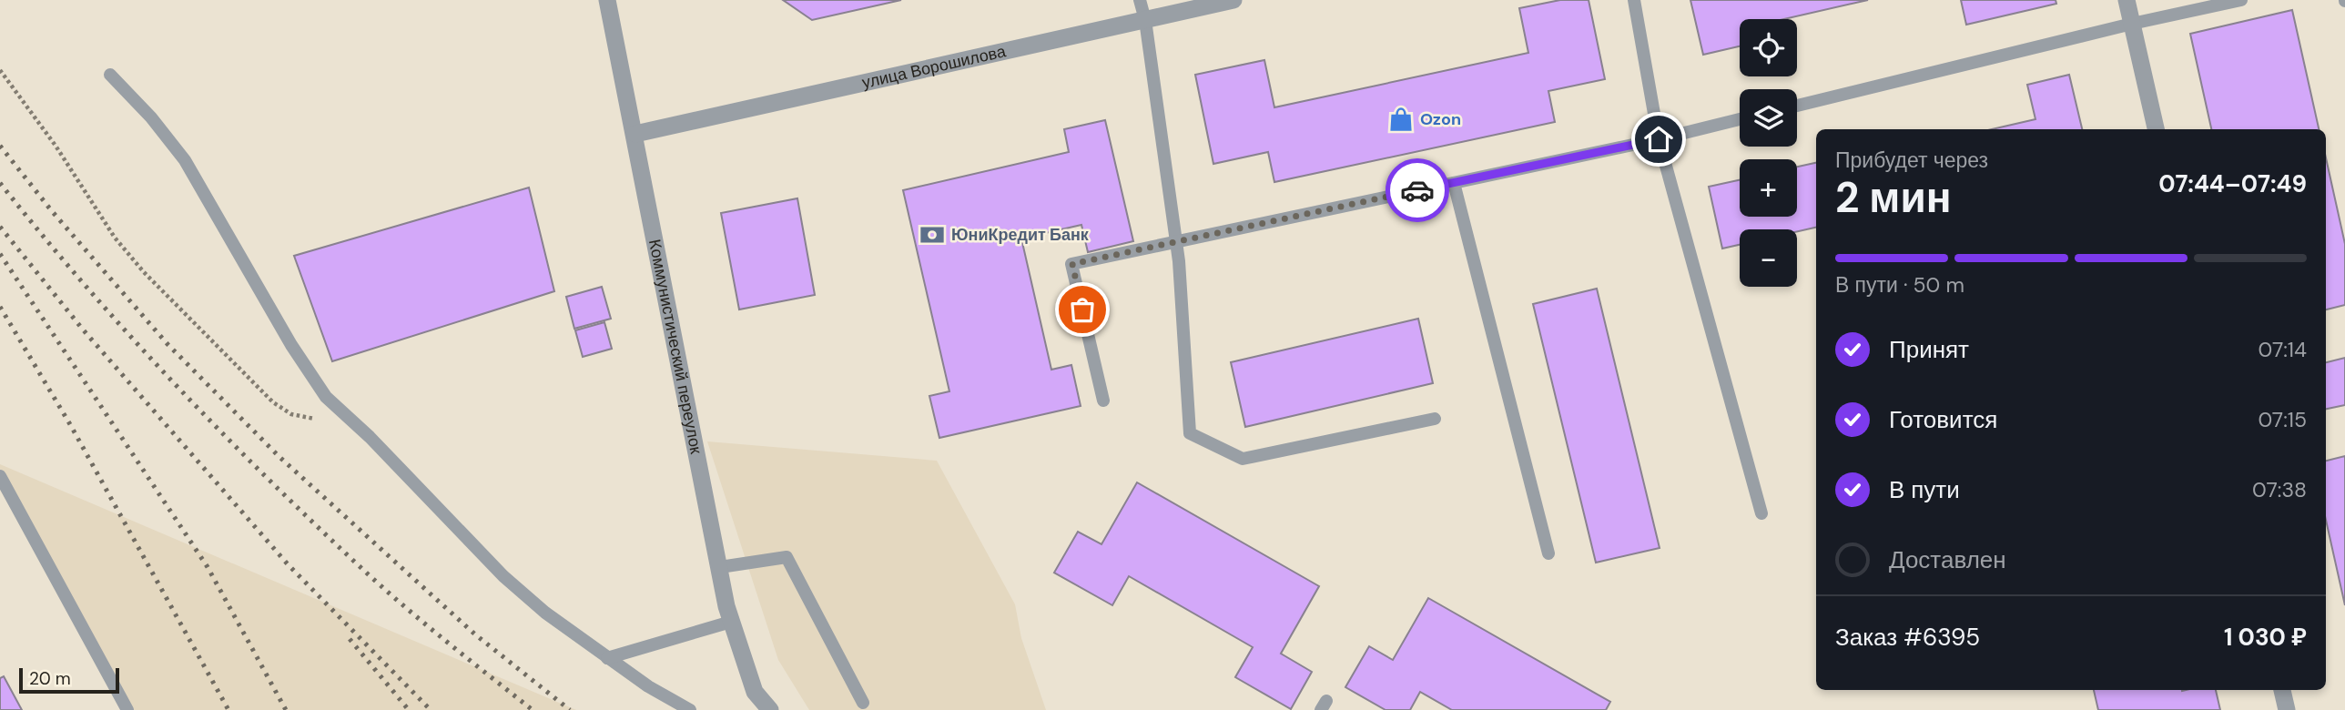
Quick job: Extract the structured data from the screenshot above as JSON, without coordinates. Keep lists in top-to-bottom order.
{
  "streets": {
    "street": ["улица Ворошилова", "Коммунистический переулок"]
  },
  "crossings": [
    ["улица Ворошилова", "Коммунистический переулок"]
  ],
  "places": {
    "shop": ["Ozon"],
    "bank": ["ЮниКредит Банк"]
  },
  "scale_bar": "20 m",
  "page": {
    "map_buttons": ["+", "−"],
    "heading": ["2 мин", "Прибудет через", "07:44–07:49"],
    "panel": ["Заказ #6395", "1 030 ₽"],
    "bar": "В пути · 50 m",
    "list": [
      ["Принят", "07:14"],
      ["Готовится", "07:15"],
      ["В пути", "07:38"],
      "Доставлен"
    ],
    "scale": "20 m"
  }
}
